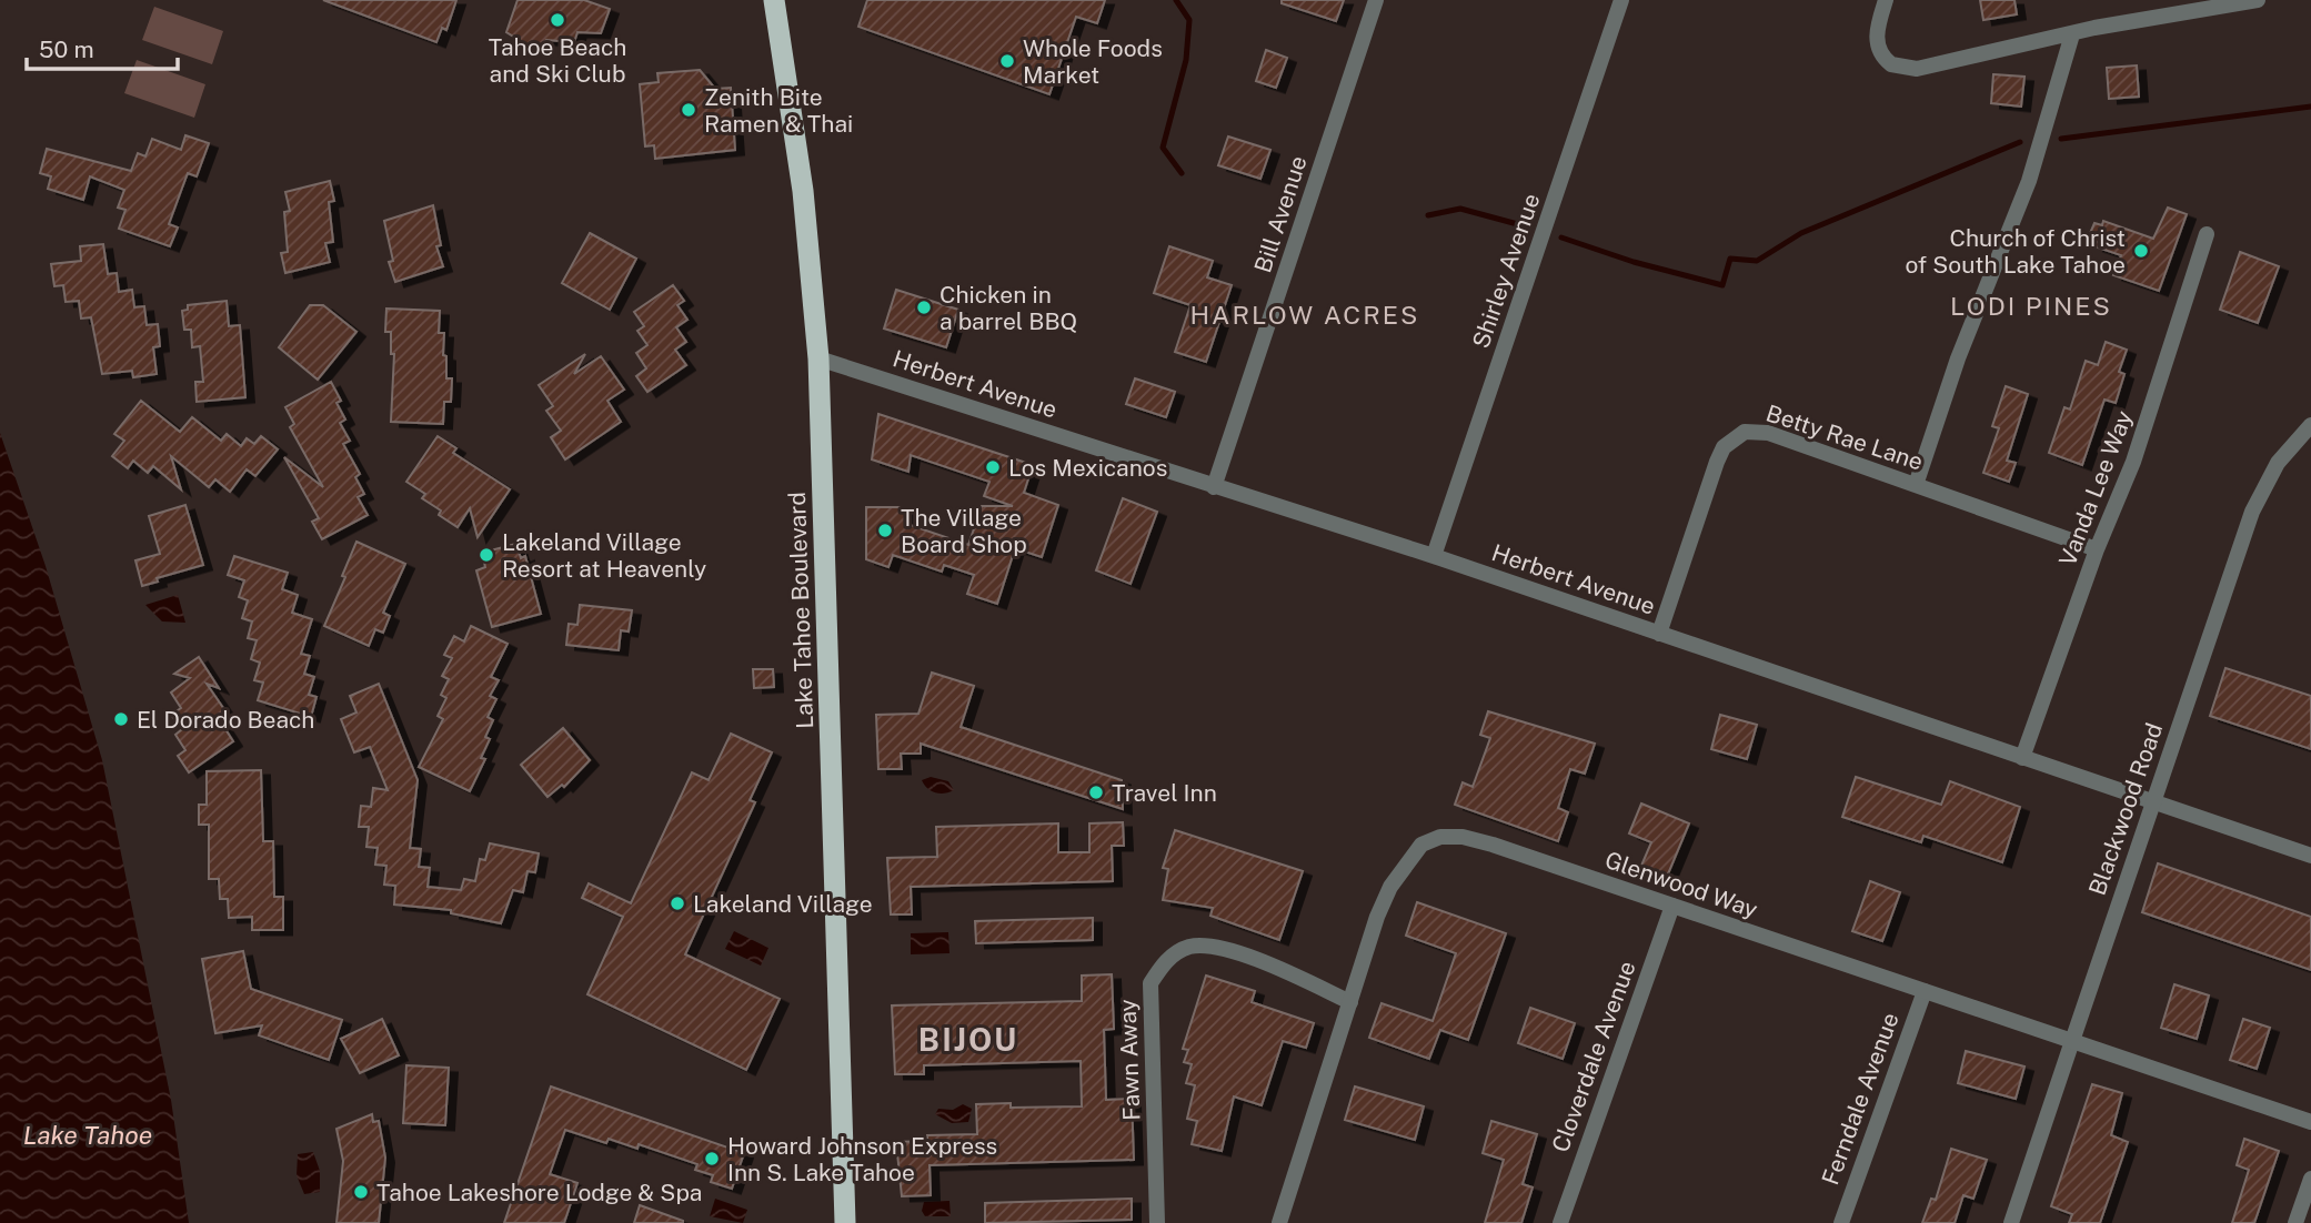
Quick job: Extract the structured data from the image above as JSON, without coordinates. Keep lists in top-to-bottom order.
{
  "streets": {
    "highway": ["Lake Tahoe Boulevard"],
    "street": [
      "Bill Avenue",
      "Shirley Avenue",
      "Herbert Avenue",
      "Betty Rae Lane",
      "Vanda Lee Way",
      "Blackwood Road",
      "Glenwood Way",
      "Cloverdale Avenue",
      "Fawn Away",
      "Ferndale Avenue"
    ]
  },
  "crossings": [
    ["Bill Avenue", "Herbert Avenue"],
    ["Shirley Avenue", "Herbert Avenue"],
    ["Herbert Avenue", "Betty Rae Lane"],
    ["Herbert Avenue", "Vanda Lee Way"],
    ["Herbert Avenue", "Lake Tahoe Boulevard"],
    ["Herbert Avenue", "Blackwood Road"],
    ["Betty Rae Lane", "Vanda Lee Way"],
    ["Blackwood Road", "Glenwood Way"],
    ["Glenwood Way", "Cloverdale Avenue"],
    ["Glenwood Way", "Fawn Away"],
    ["Glenwood Way", "Ferndale Avenue"]
  ],
  "districts": ["LODI PINES", "HARLOW ACRES", "BIJOU"],
  "water": ["Lake Tahoe"],
  "places": [
    "Tahoe Beach and Ski Club",
    "Whole Foods Market",
    "Zenith Bite Ramen & Thai",
    "Church of Christ of South Lake Tahoe",
    "Chicken in a barrel BBQ",
    "Los Mexicanos",
    "The Village Board Shop",
    "Lakeland Village Resort at Heavenly",
    "El Dorado Beach",
    "Travel Inn",
    "Lakeland Village",
    "Howard Johnson Express Inn S. Lake Tahoe",
    "Tahoe Lakeshore Lodge & Spa"
  ],
  "scale_bar": "50 m"
}
